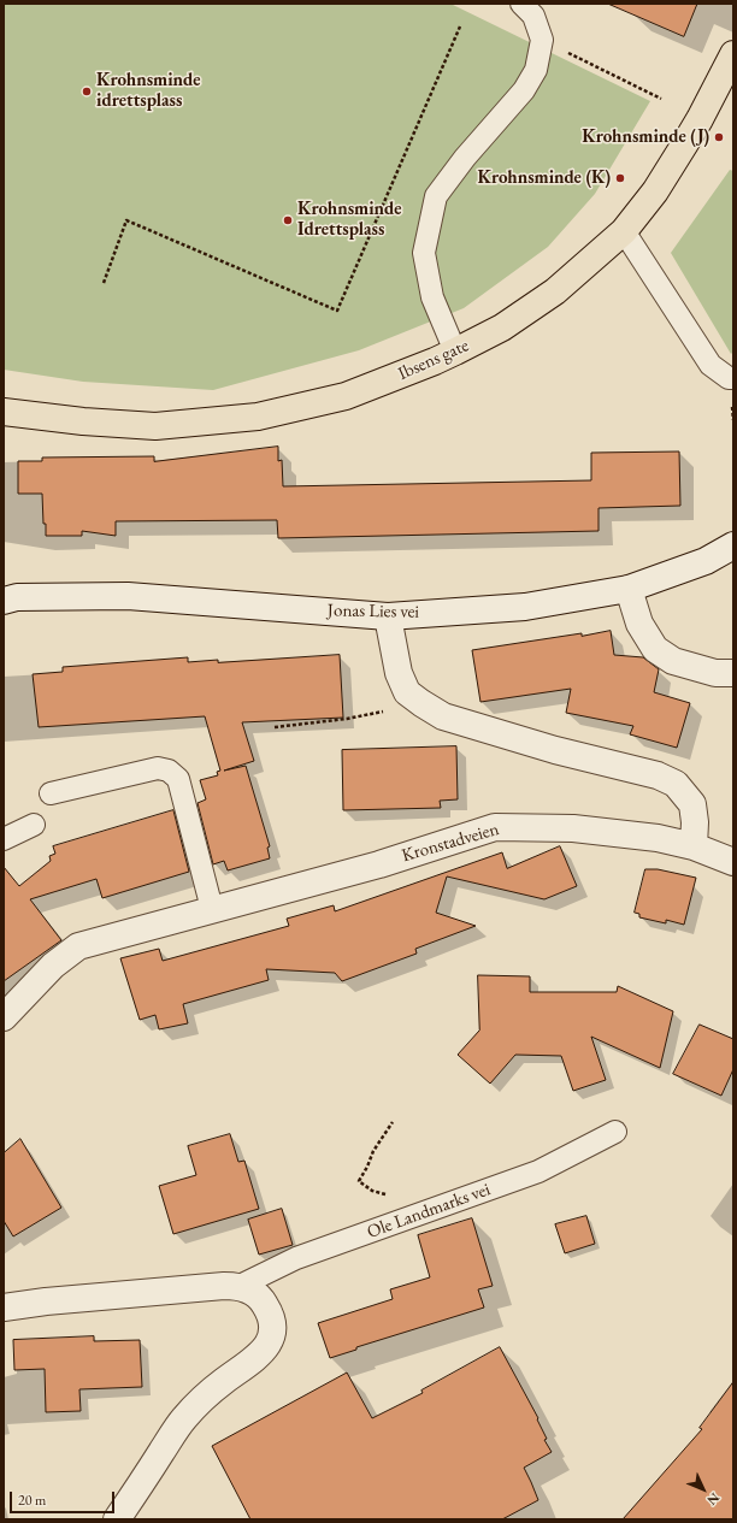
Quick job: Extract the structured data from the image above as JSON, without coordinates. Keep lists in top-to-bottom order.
{
  "streets": {
    "main road": ["Ibsens gate"],
    "street": ["Jonas Lies vei", "Kronstadveien", "Ole Landmarks vei"]
  },
  "places": [
    "Krohnsminde idrettsplass",
    "Krohnsminde (J)",
    "Krohnsminde (K)",
    "Krohnsminde Idrettsplass"
  ],
  "scale_bar": "20 m",
  "north": "bottom right"
}
